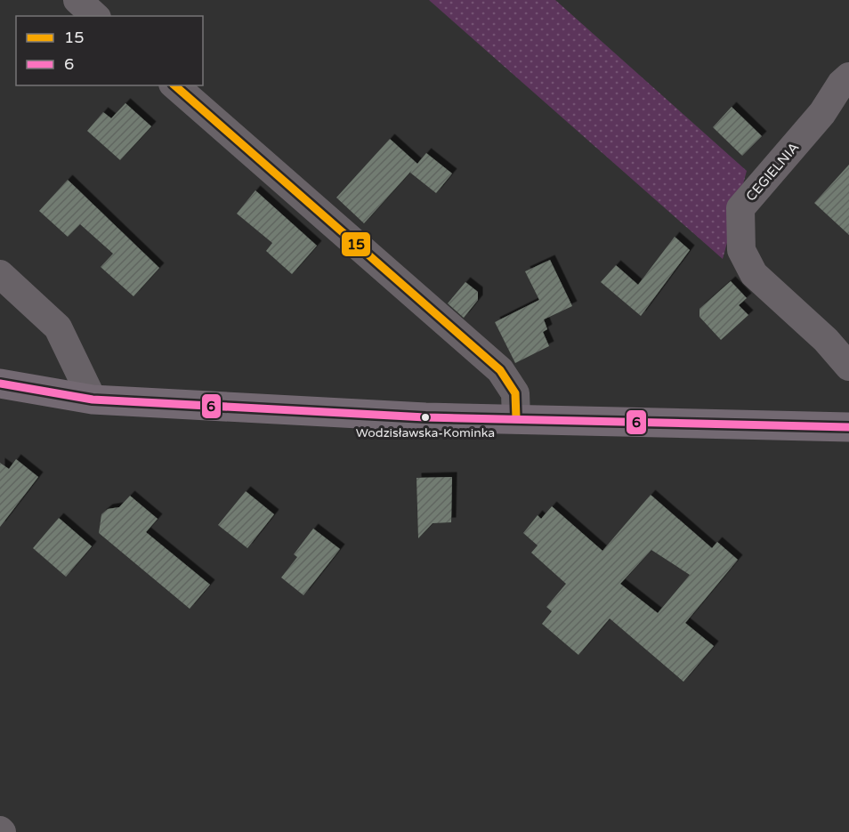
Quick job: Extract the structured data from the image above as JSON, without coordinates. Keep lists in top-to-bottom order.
{
  "streets": {
    "street": ["CEGIELNIA"]
  },
  "places": ["Wodzisławska-Kominka"],
  "lines": ["transit line 15", "transit line 6"],
  "legend": ["15", "6"]
}
